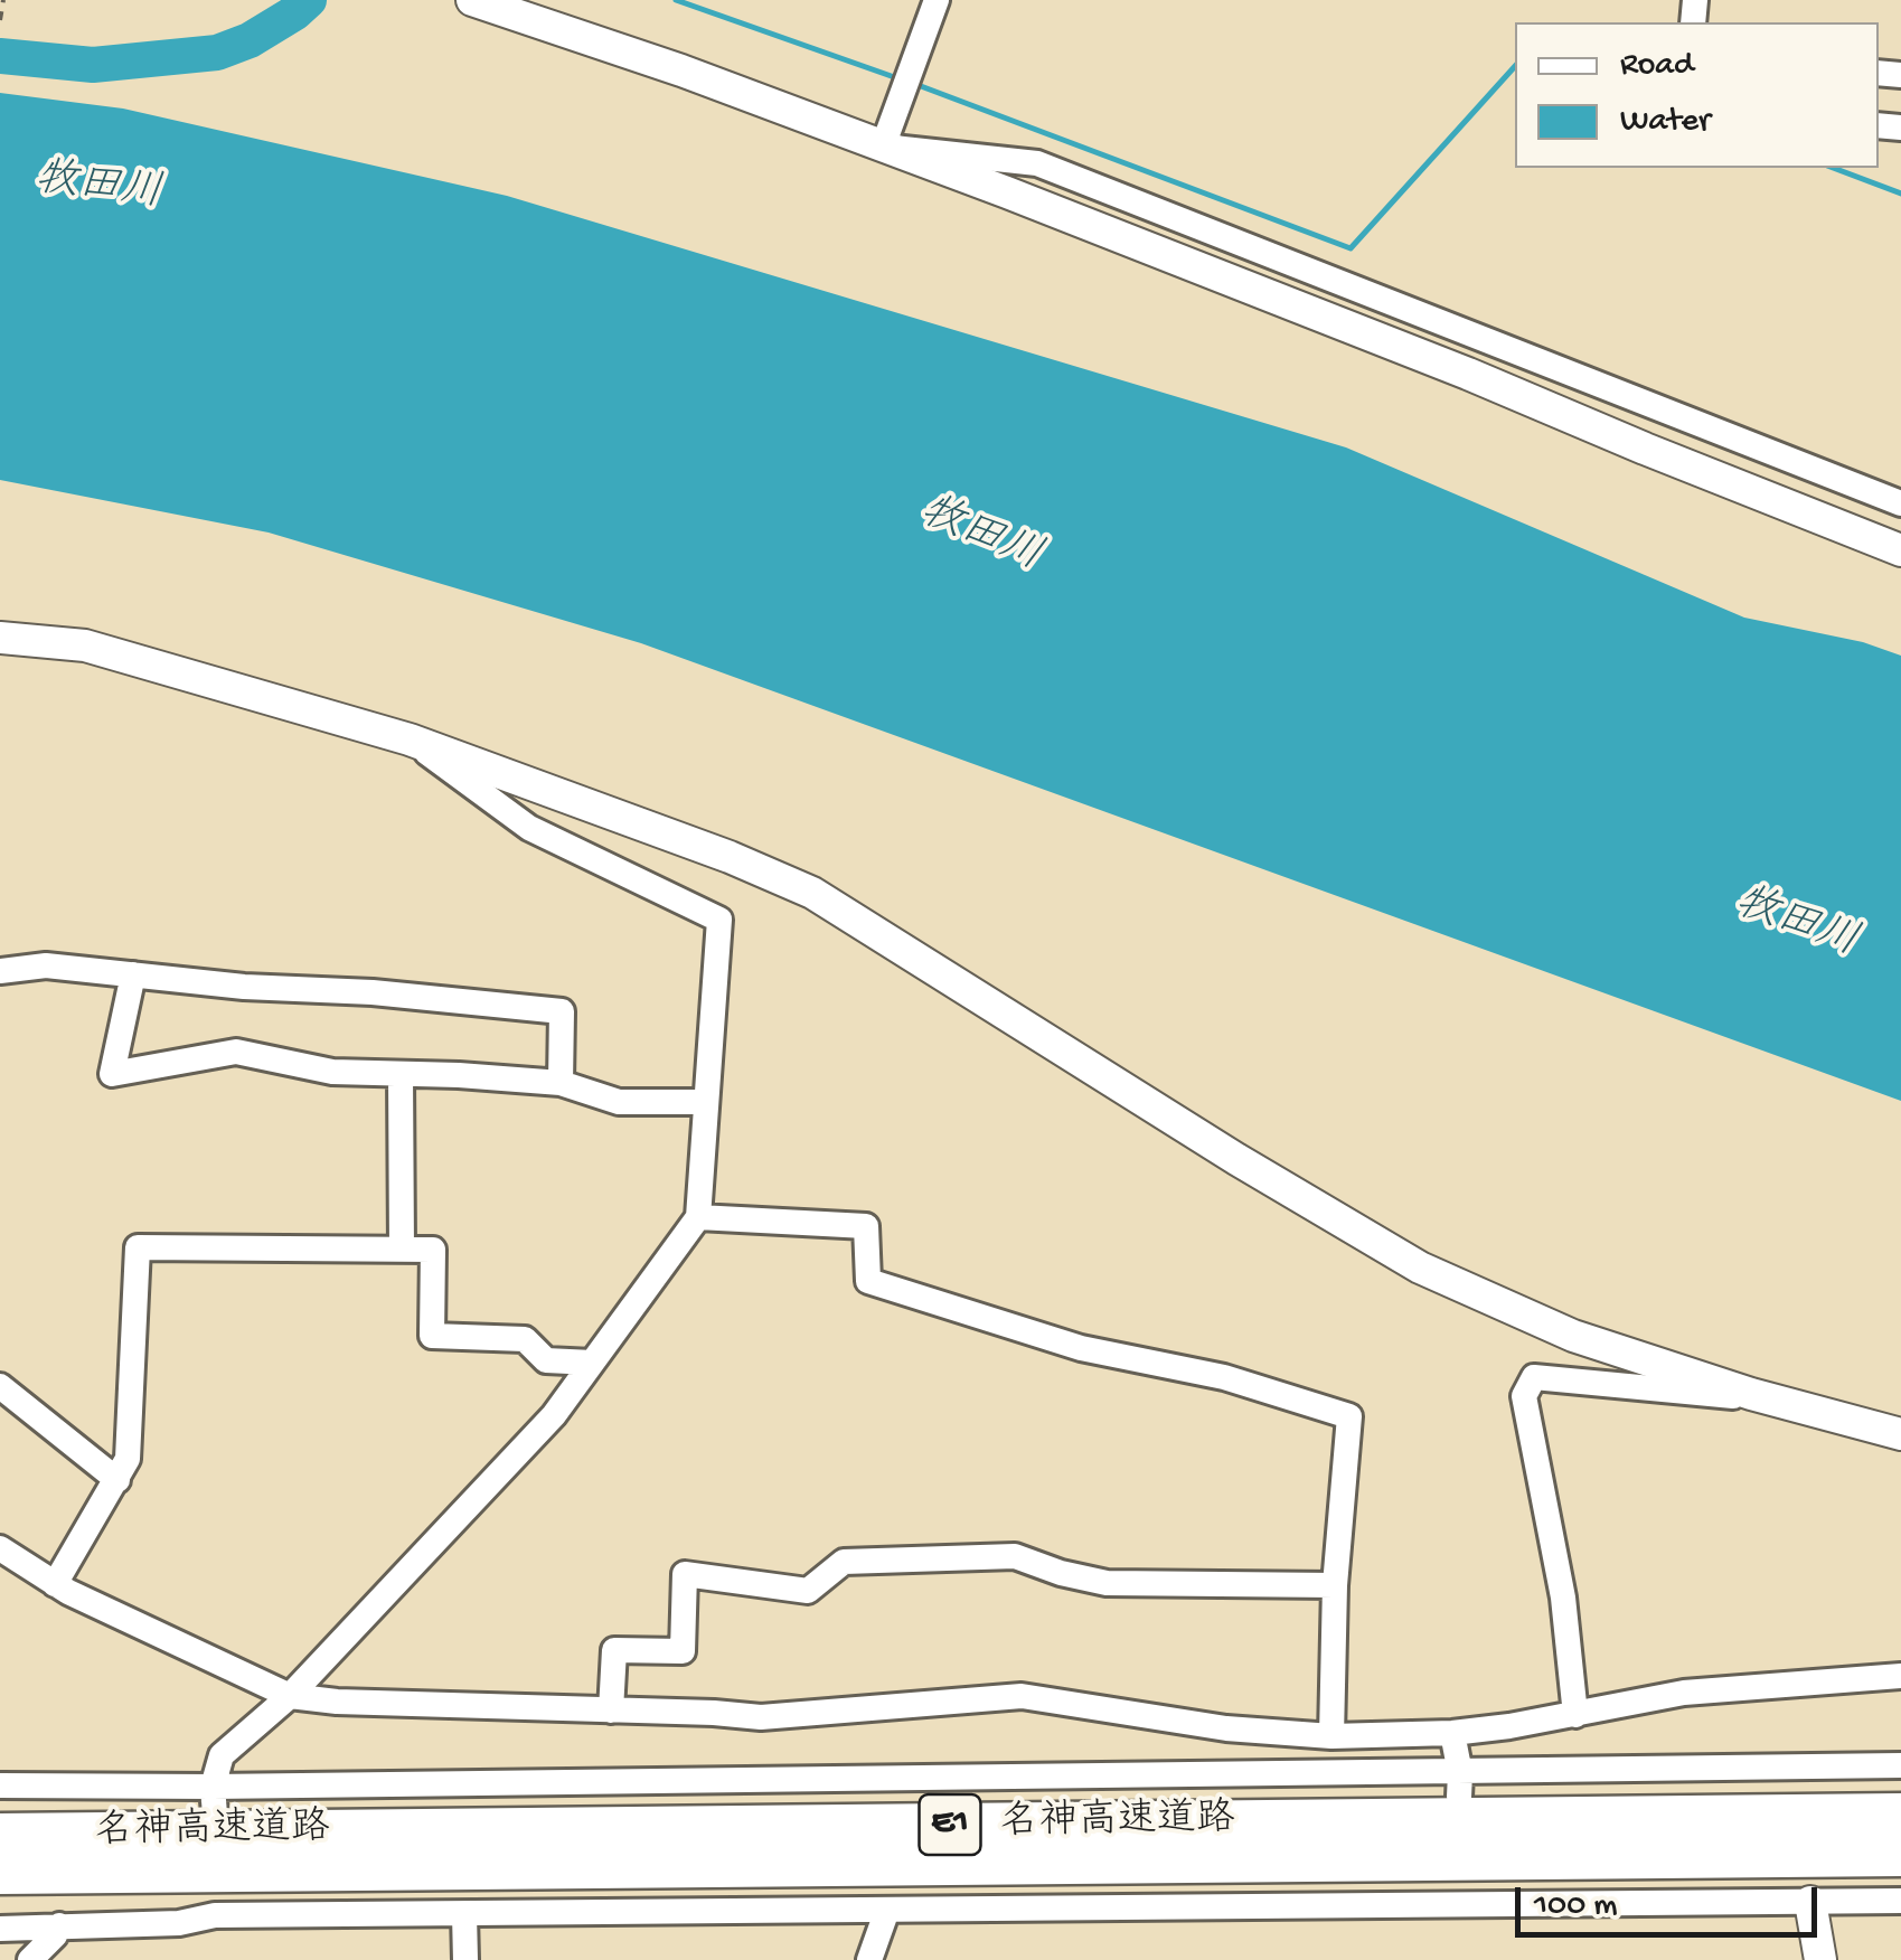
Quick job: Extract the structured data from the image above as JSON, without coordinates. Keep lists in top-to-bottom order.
{
  "streets": {
    "highway": ["名神高速道路", "E1"]
  },
  "water": ["牧田川"],
  "legend": ["Road", "Water"],
  "scale_bar": "100 m"
}
